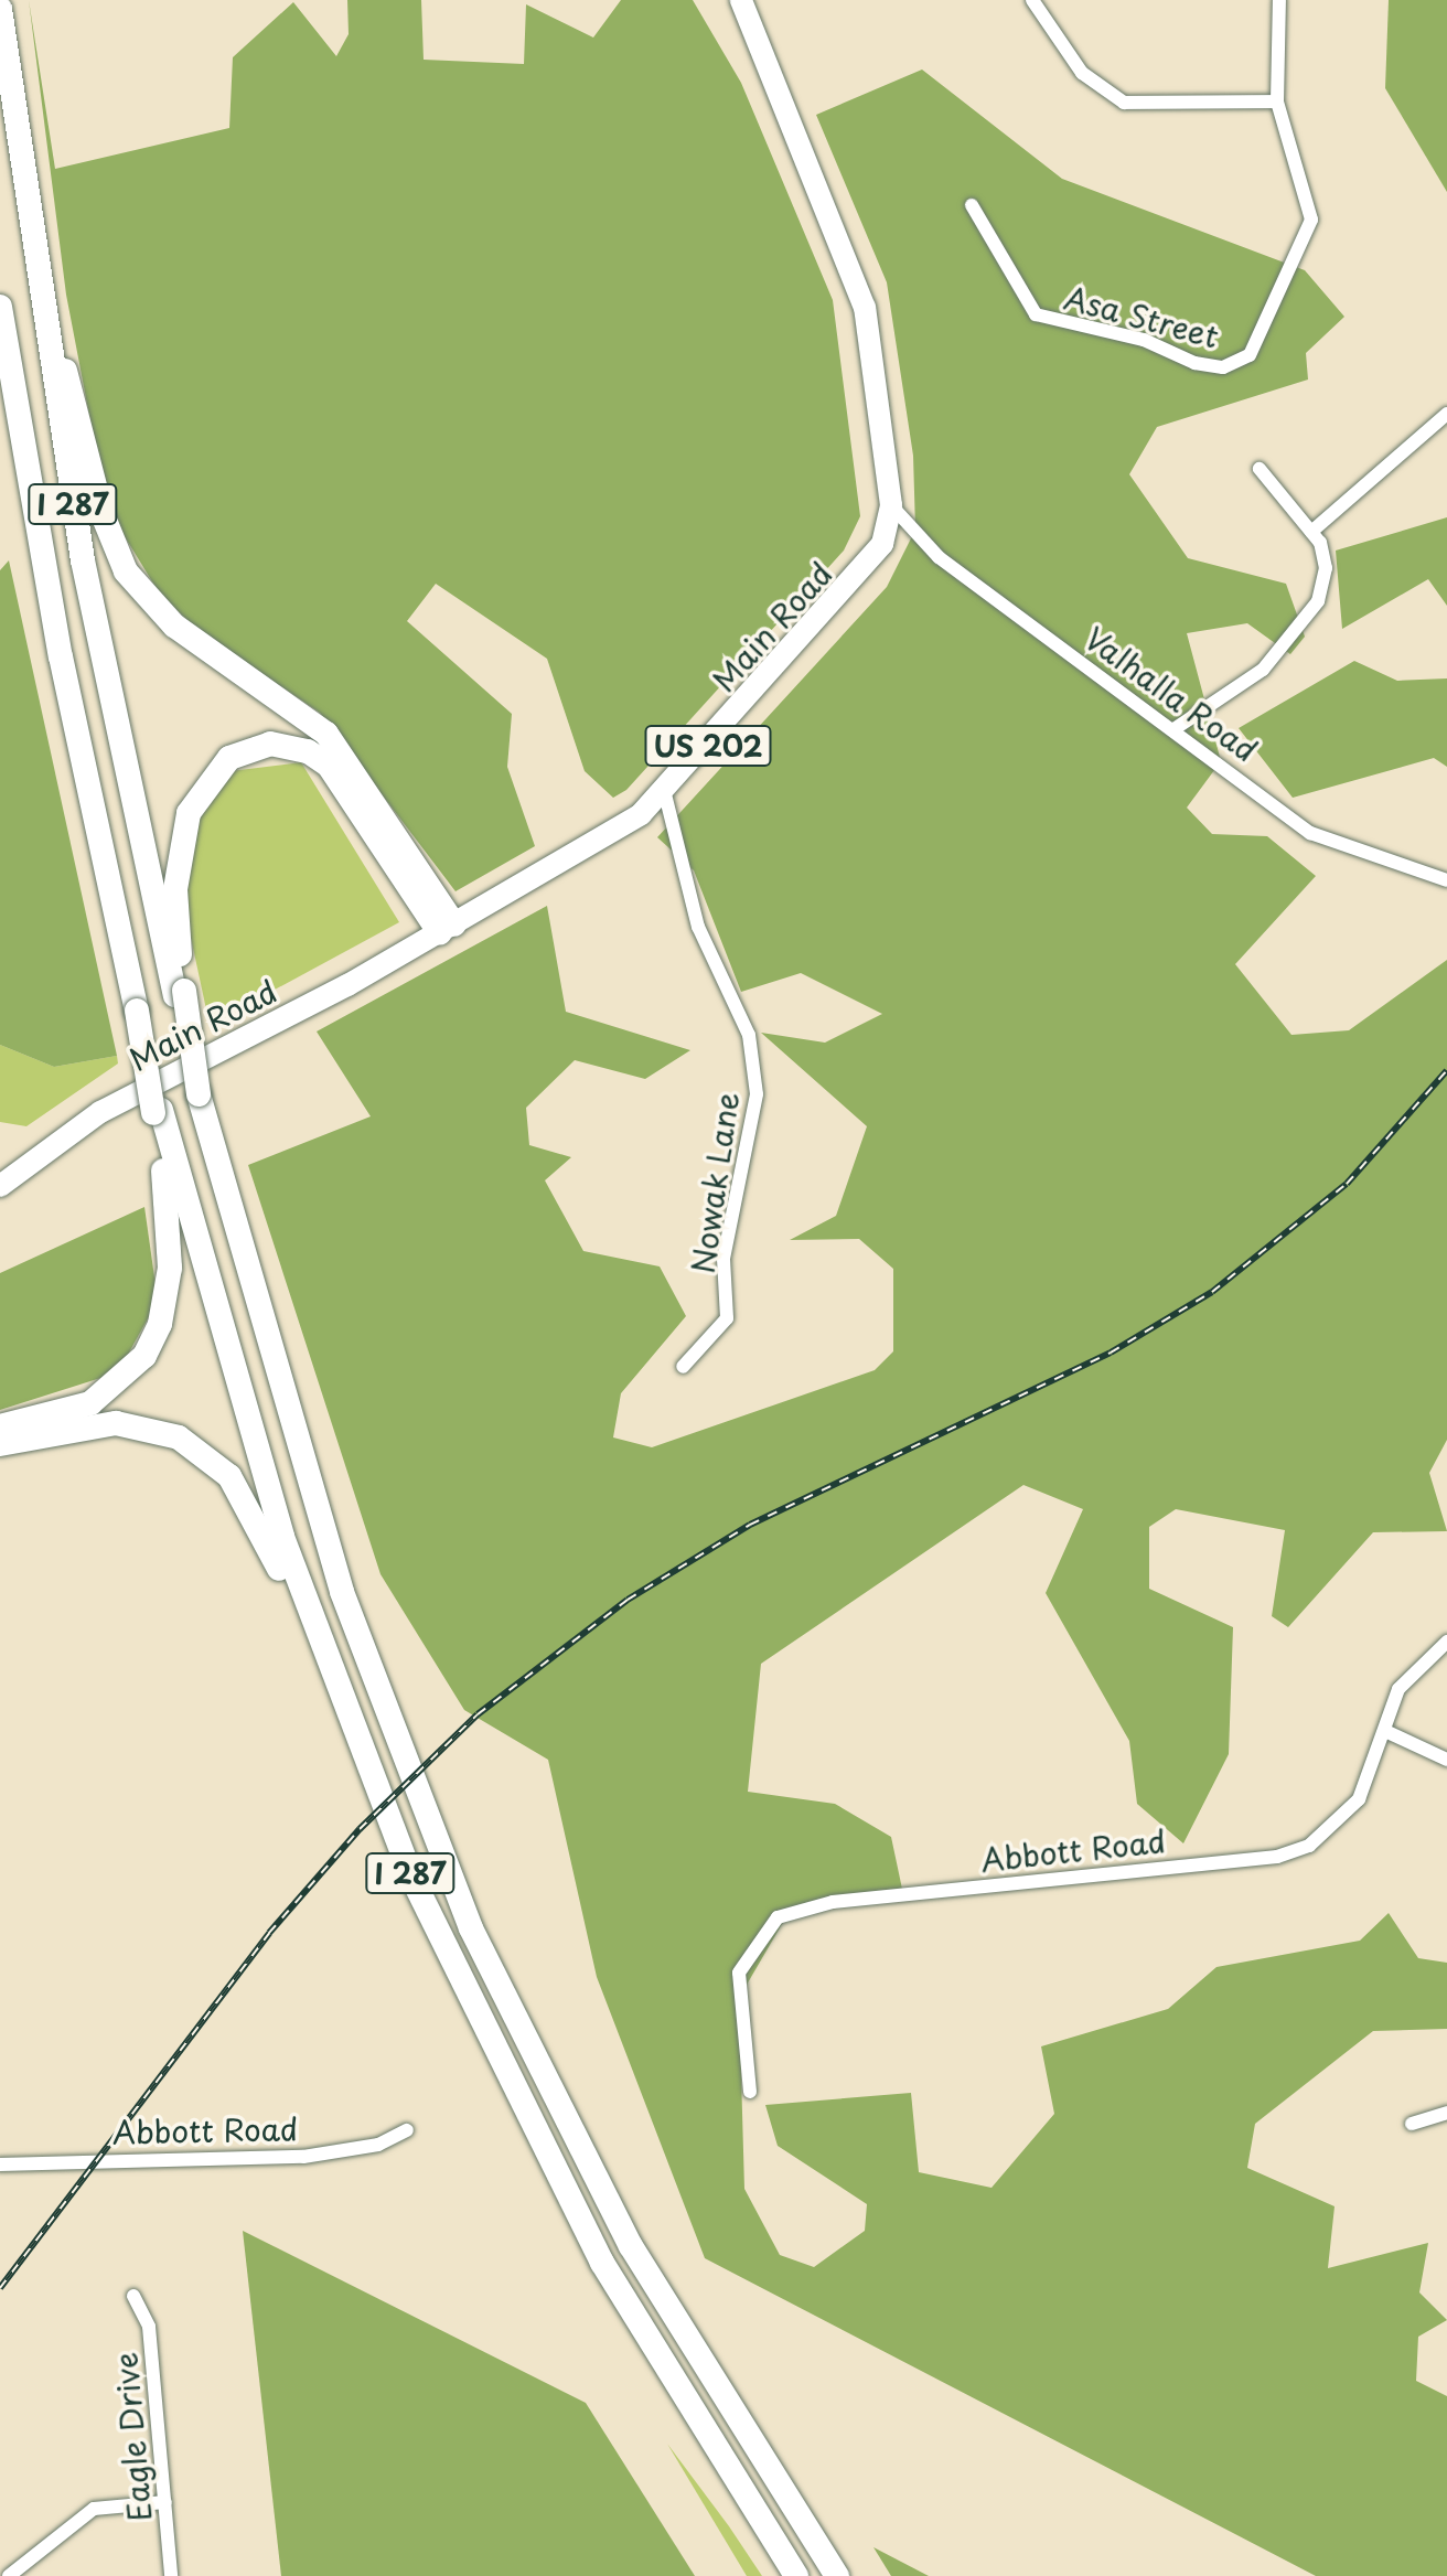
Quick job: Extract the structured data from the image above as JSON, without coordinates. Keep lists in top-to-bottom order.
{
  "streets": {
    "highway": ["I 287"],
    "main road": ["Main Road", "US 202"],
    "street": [
      "Asa Street",
      "Valhalla Road",
      "Nowak Lane",
      "Abbott Road",
      "Eagle Drive"
    ]
  },
  "crossings": [
    ["Main Road", "Valhalla Road"],
    ["Main Road", "Nowak Lane"]
  ]
}
